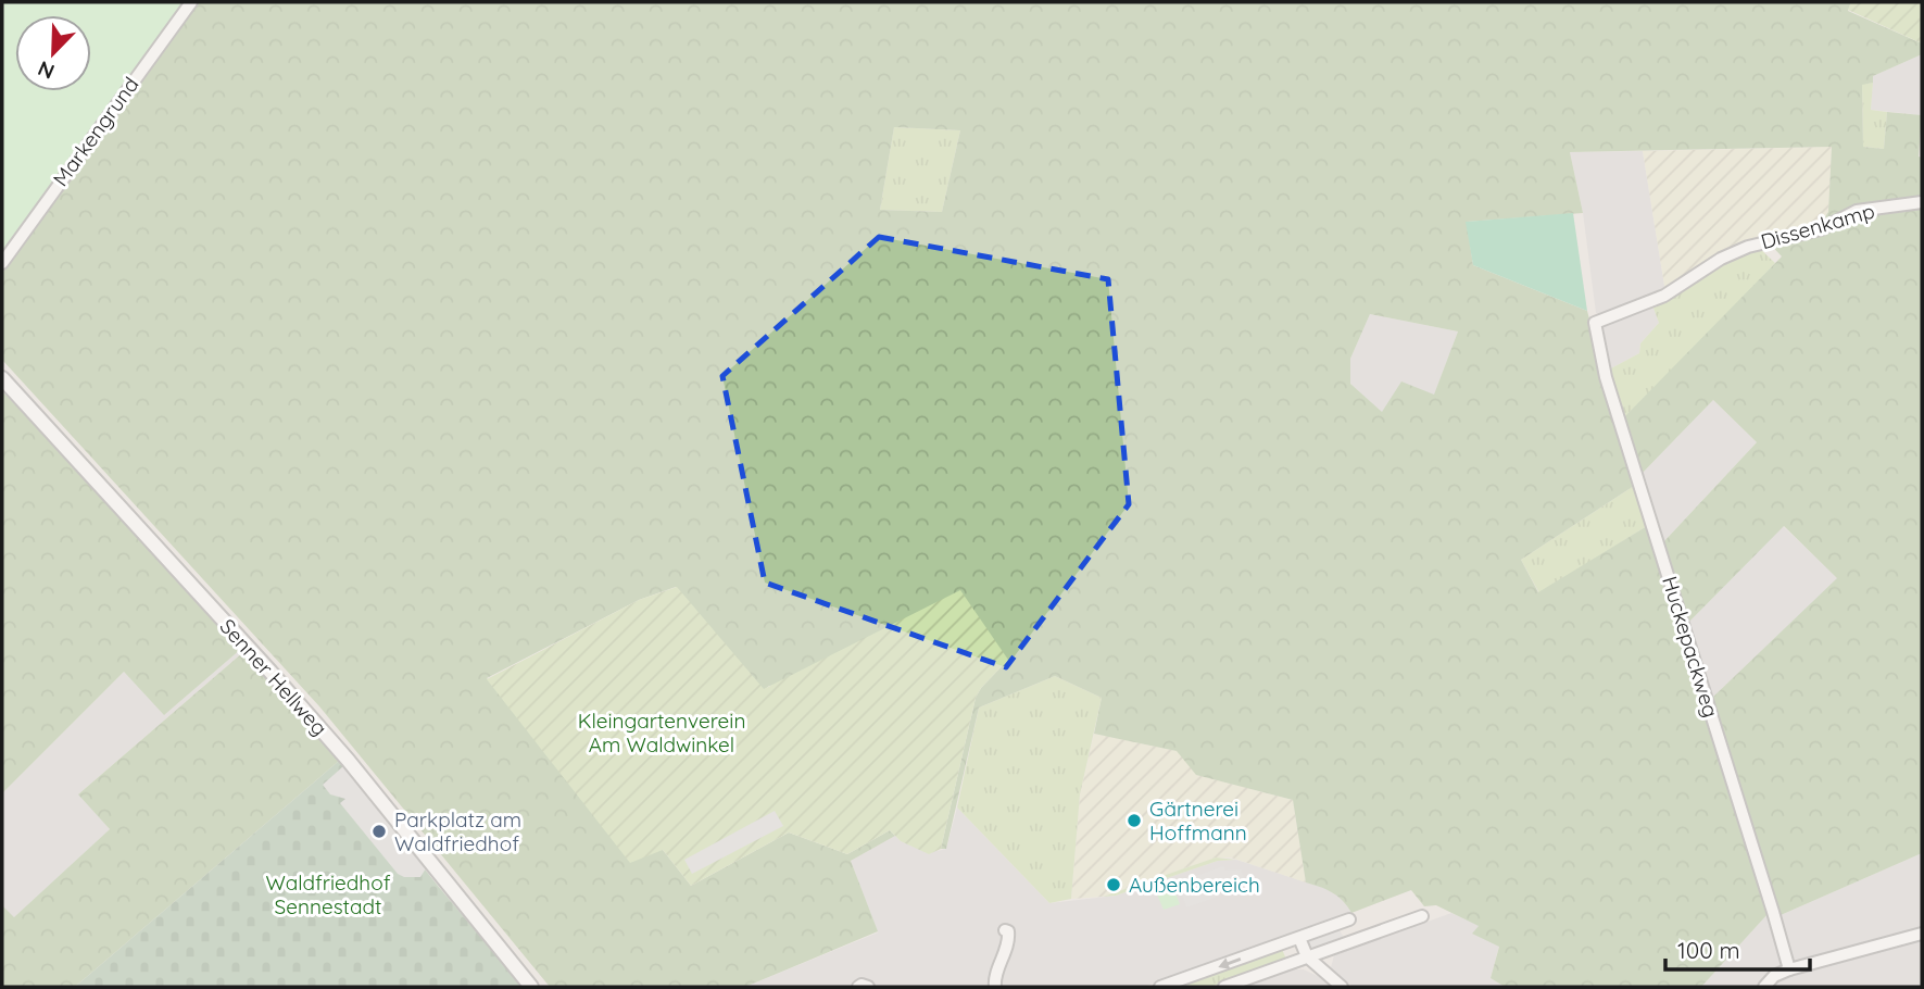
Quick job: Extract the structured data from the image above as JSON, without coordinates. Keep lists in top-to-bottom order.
{
  "streets": {
    "street": [
      "Markengrund",
      "Dissenkamp",
      "Huckepackweg",
      "Senner Hellweg"
    ]
  },
  "crossings": [
    ["Dissenkamp", "Huckepackweg"]
  ],
  "parks": ["Kleingartenverein Am Waldwinkel", "Waldfriedhof Sennestadt"],
  "places": ["Gärtnerei Hoffmann", "Parkplatz am Waldfriedhof", "Außenbereich"],
  "scale_bar": "100 m",
  "north": "bottom left"
}
